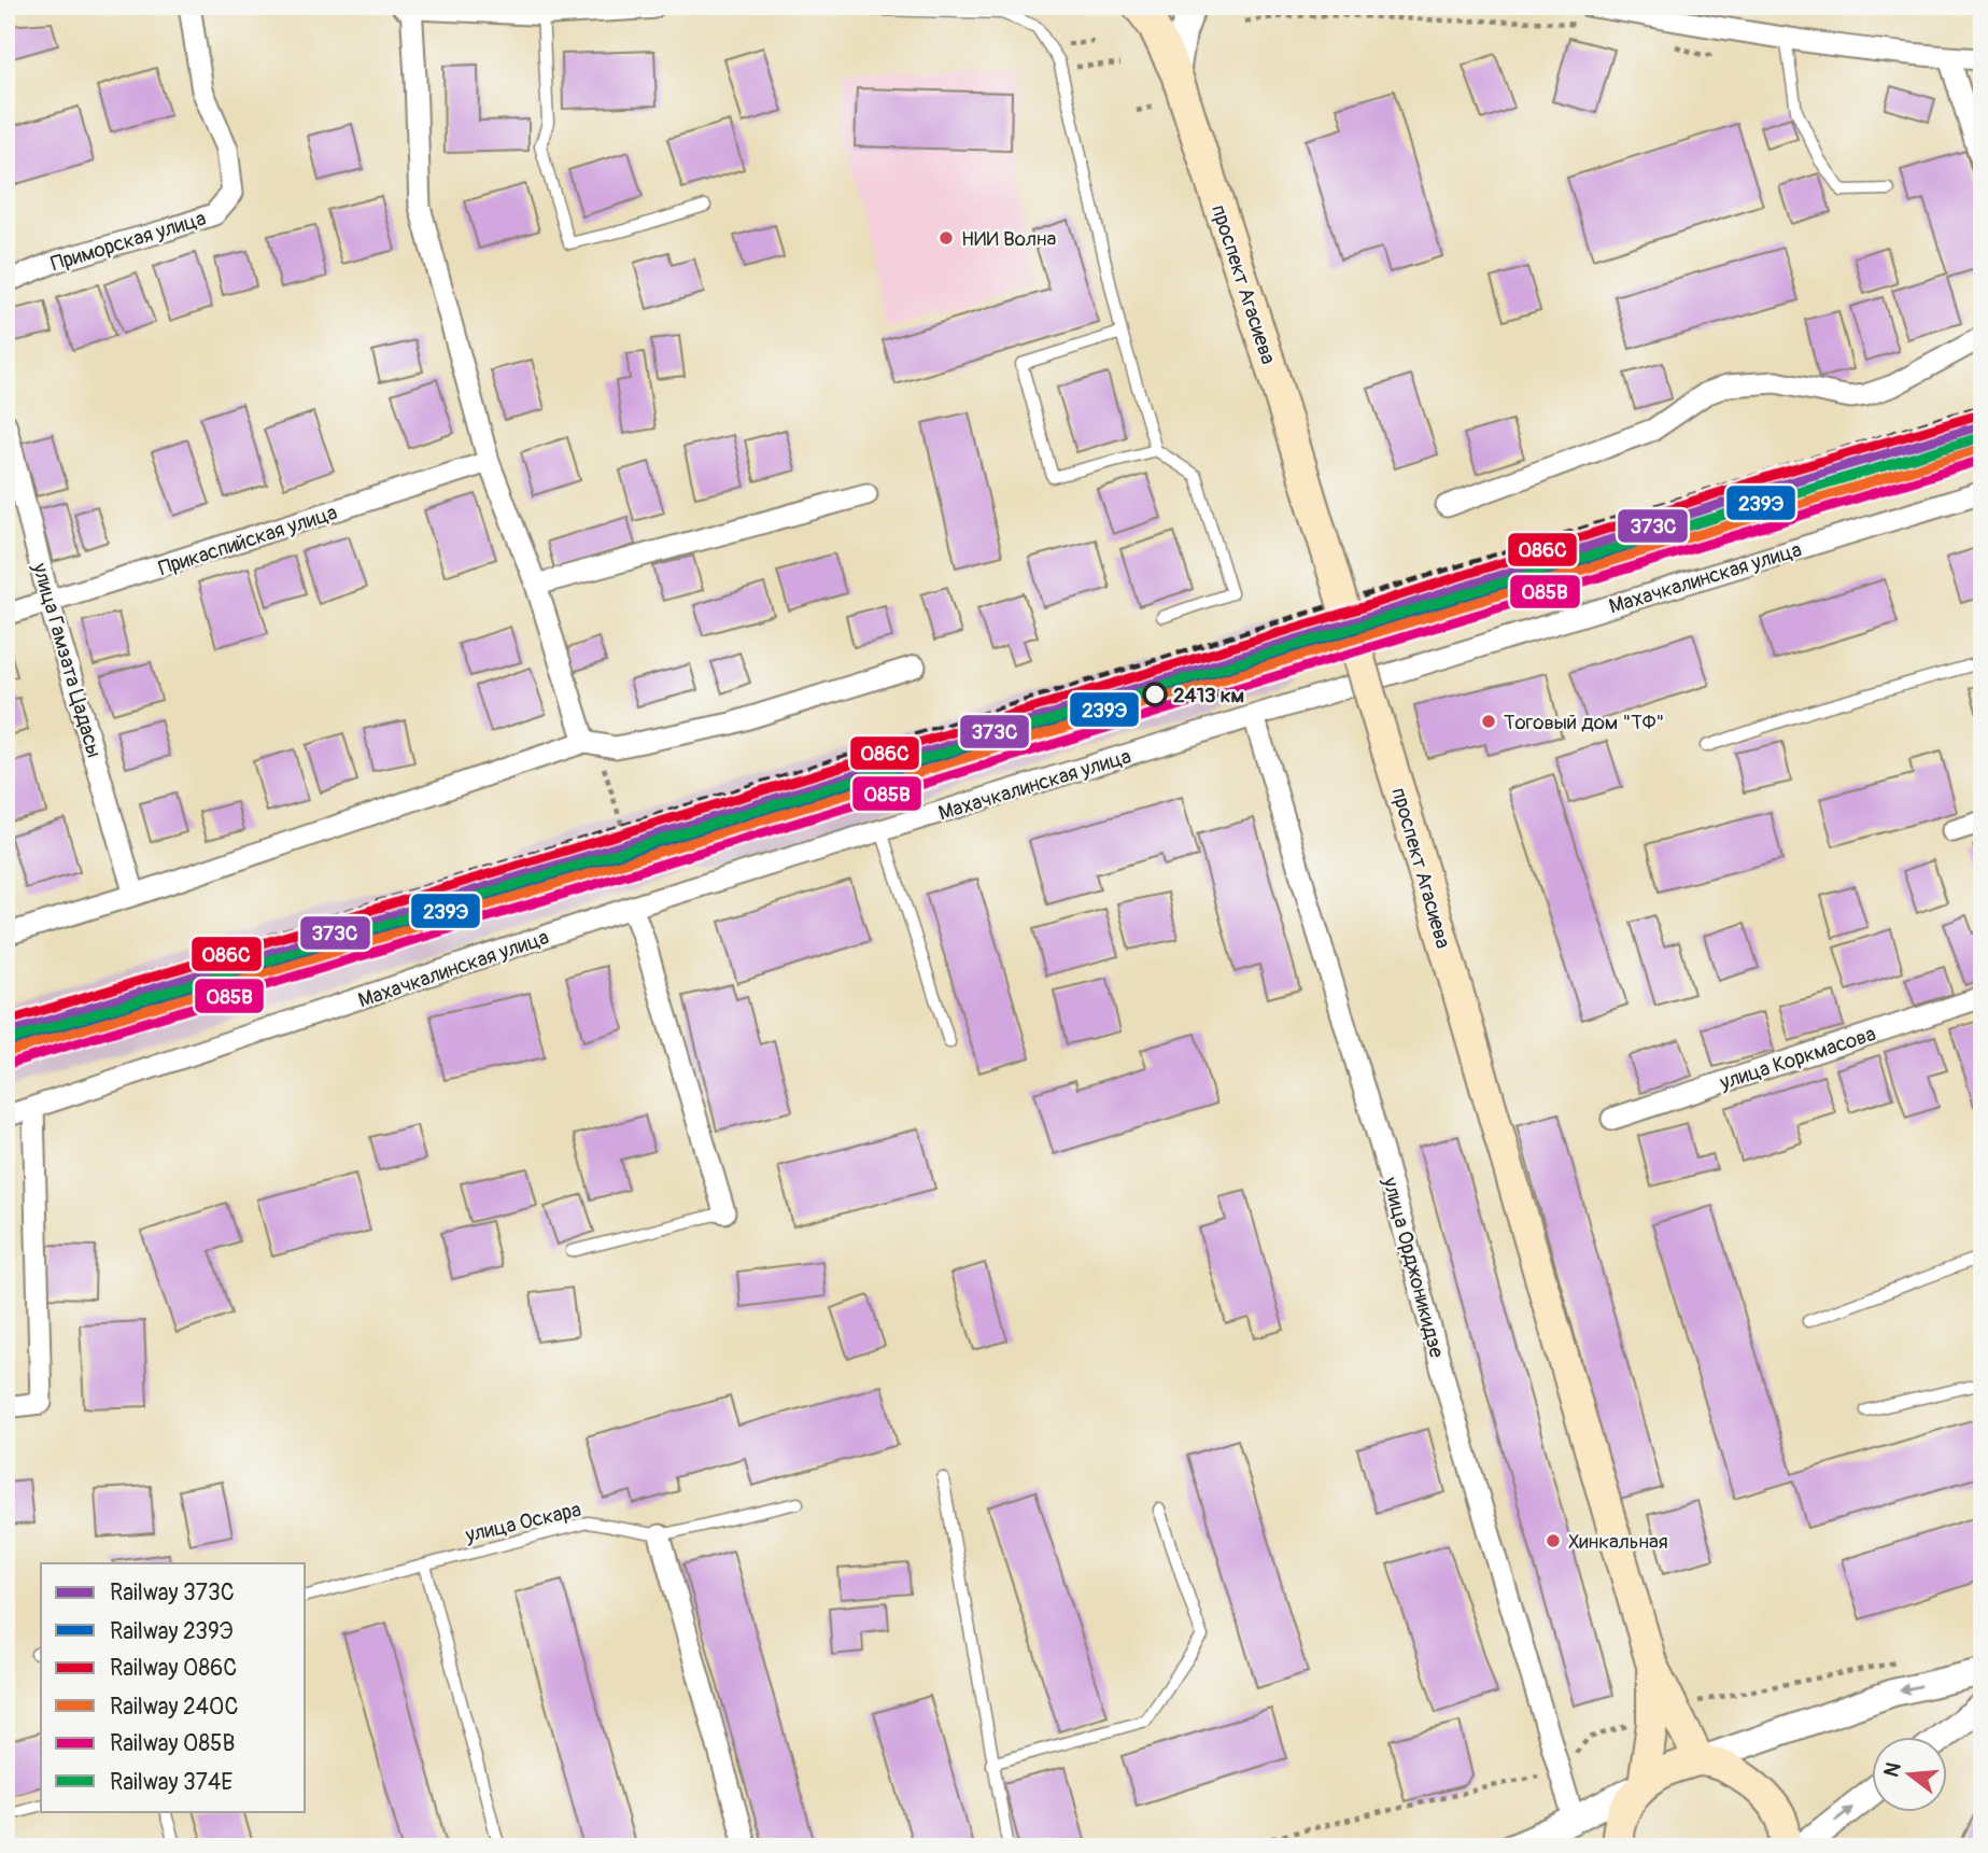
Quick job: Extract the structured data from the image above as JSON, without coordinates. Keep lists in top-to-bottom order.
{
  "streets": {
    "main road": ["проспект Агасиева"],
    "street": [
      "Приморская улица",
      "Прикаспийская улица",
      "Махачкалинская улица",
      "улица Гамзата Цадасы",
      "улица Коркмасова",
      "улица Орджоникидзе"
    ],
    "lane": ["улица Оскара"]
  },
  "crossings": [
    ["Прикаспийская улица", "улица Гамзата Цадасы"],
    ["Махачкалинская улица", "улица Орджоникидзе"]
  ],
  "places": [
    "НИИ Волна",
    "2413 км",
    "Тоговый дом \"ТФ\"",
    "Хинкальная"
  ],
  "lines": [
    "rail line 086С",
    "rail line 373C",
    "rail line 239Э",
    "rail line 374Е",
    "rail line 240С",
    "rail line 085В"
  ],
  "legend": [
    "Railway 373C",
    "Railway 239Э",
    "Railway 086С",
    "Railway 240С",
    "Railway 085В",
    "Railway 374Е"
  ],
  "north": "left"
}
